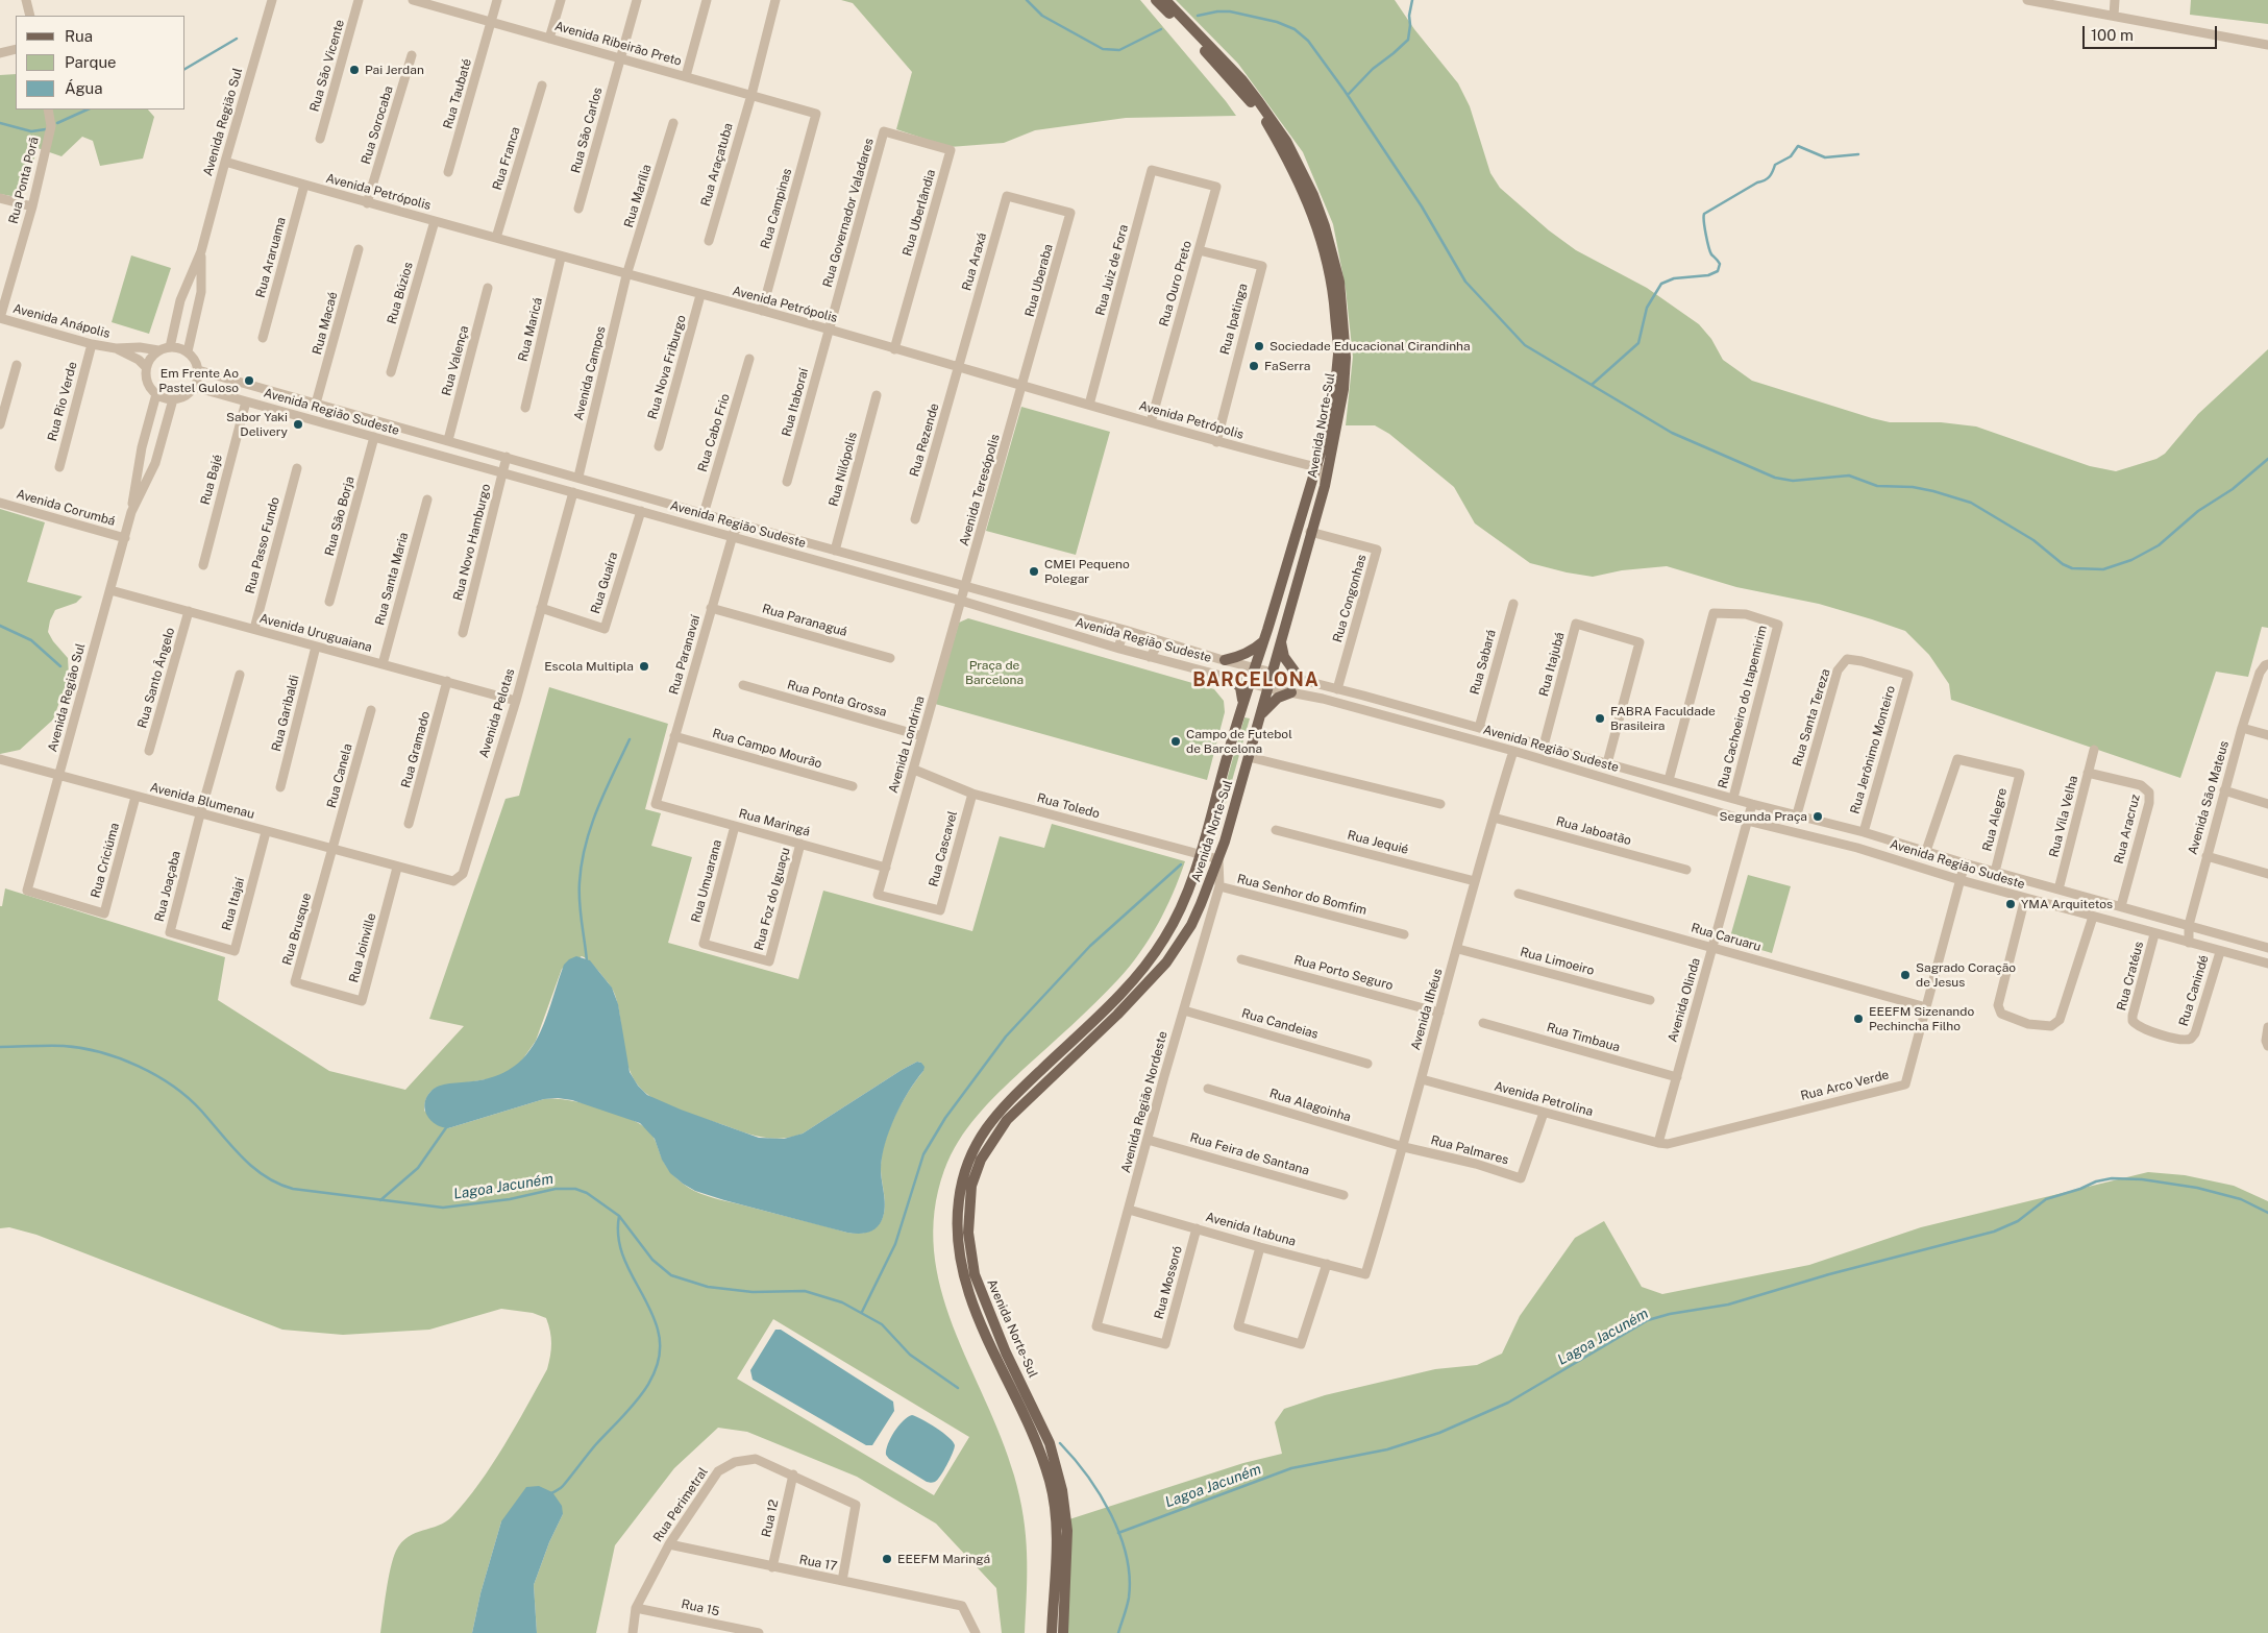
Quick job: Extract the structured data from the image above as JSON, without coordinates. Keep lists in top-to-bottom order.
{
  "streets": {
    "main road": ["Avenida Norte-Sul"],
    "street": [
      "Avenida Ribeirão Preto",
      "Rua São Vicente",
      "Rua Taubaté",
      "Avenida Região Sul",
      "Rua Sorocaba",
      "Rua São Carlos",
      "Rua Franca",
      "Rua Araçatuba",
      "Rua Ponta Porã",
      "Avenida Petrópolis",
      "Rua Marília",
      "Rua Campinas",
      "Rua Governador Valadares",
      "Rua Uberlândia",
      "Rua Araruama",
      "Rua Araxá",
      "Rua Juiz de Fora",
      "Rua Uberaba",
      "Rua Ouro Preto",
      "Rua Búzios",
      "Rua Ipatinga",
      "Avenida Anápolis",
      "Rua Macaé",
      "Rua Maricá",
      "Rua Valença",
      "Rua Nova Friburgo",
      "Avenida Campos",
      "Rua Rio Verde",
      "Rua Itaboraí",
      "Avenida Região Sudeste",
      "Rua Cabo Frio",
      "Rua Rezende",
      "Rua Nilópolis",
      "Rua Bajé",
      "Avenida Teresópolis",
      "Avenida Corumbá",
      "Rua São Borja",
      "Rua Novo Hamburgo",
      "Rua Passo Fundo",
      "Rua Santa Maria",
      "Rua Guaíra",
      "Rua Congonhas",
      "Rua Paranaguá",
      "Avenida Uruguaiana",
      "Rua Paranavaí",
      "Rua Sabará",
      "Rua Itajubá",
      "Rua Santo Ângelo",
      "Rua Ponta Grossa",
      "Rua Cachoeiro do Itapemirim",
      "Rua Garibaldi",
      "Avenida Pelotas",
      "Rua Santa Tereza",
      "Avenida Londrina",
      "Rua Campo Mourão",
      "Rua Gramado",
      "Rua Jerônimo Monteiro",
      "Rua Canela",
      "Avenida São Mateus",
      "Avenida Blumenau",
      "Rua Toledo",
      "Rua Vila Velha",
      "Rua Alegre",
      "Rua Maringá",
      "Rua Aracruz",
      "Rua Jaboatão",
      "Rua Jequié",
      "Rua Cascavel",
      "Rua Criciúma",
      "Rua Umuarana",
      "Rua Joaçaba",
      "Rua Senhor do Bomfim",
      "Rua Foz do Iguaçu",
      "Rua Itajaí",
      "Rua Brusque",
      "Rua Caruaru",
      "Rua Joinville",
      "Rua Limoeiro",
      "Rua Porto Seguro",
      "Rua Cratéus",
      "Rua Canindé",
      "Avenida Olinda",
      "Avenida Ilhéus",
      "Rua Candeias",
      "Rua Timbaua",
      "Rua Arco Verde",
      "Avenida Petrolina",
      "Avenida Região Nordeste",
      "Rua Alagoinha",
      "Rua Palmares",
      "Rua Feira de Santana",
      "Avenida Itabuna",
      "Rua Mossoró",
      "Rua Perimetral",
      "Rua 12",
      "Rua 17",
      "Rua 15"
    ]
  },
  "crossings": [
    ["Avenida Ribeirão Preto", "Rua Taubaté"],
    ["Avenida Ribeirão Preto", "Rua São Carlos"],
    ["Avenida Ribeirão Preto", "Rua Araçatuba"],
    ["Avenida Ribeirão Preto", "Rua Campinas"],
    ["Avenida Região Sul", "Avenida Petrópolis"],
    ["Avenida Região Sul", "Avenida Anápolis"],
    ["Avenida Região Sul", "Avenida Região Sudeste"],
    ["Avenida Região Sul", "Avenida Corumbá"],
    ["Avenida Região Sul", "Avenida Uruguaiana"],
    ["Avenida Região Sul", "Avenida Blumenau"],
    ["Avenida Região Sul", "Rua Criciúma"],
    ["Rua Sorocaba", "Avenida Petrópolis"],
    ["Rua Franca", "Avenida Petrópolis"],
    ["Rua Ponta Porã", "Avenida Anápolis"],
    ["Avenida Petrópolis", "Rua Marília"],
    ["Avenida Petrópolis", "Rua Campinas"],
    ["Avenida Petrópolis", "Rua Governador Valadares"],
    ["Avenida Petrópolis", "Rua Uberlândia"],
    ["Avenida Petrópolis", "Rua Araruama"],
    ["Avenida Petrópolis", "Rua Araxá"],
    ["Avenida Petrópolis", "Rua Juiz de Fora"],
    ["Avenida Petrópolis", "Rua Uberaba"],
    ["Avenida Petrópolis", "Rua Ouro Preto"],
    ["Avenida Petrópolis", "Rua Búzios"],
    ["Avenida Petrópolis", "Rua Ipatinga"],
    ["Avenida Petrópolis", "Rua Maricá"],
    ["Avenida Petrópolis", "Rua Nova Friburgo"],
    ["Avenida Petrópolis", "Avenida Campos"],
    ["Avenida Petrópolis", "Rua Itaboraí"],
    ["Avenida Petrópolis", "Avenida Norte-Sul"],
    ["Avenida Petrópolis", "Rua Rezende"],
    ["Avenida Petrópolis", "Avenida Teresópolis"],
    ["Rua Marília", "Avenida Campos"],
    ["Rua Governador Valadares", "Rua Uberlândia"],
    ["Rua Governador Valadares", "Rua Itaboraí"],
    ["Rua Araxá", "Rua Uberaba"],
    ["Rua Araxá", "Rua Rezende"],
    ["Rua Juiz de Fora", "Rua Ouro Preto"],
    ["Rua Uberaba", "Avenida Teresópolis"],
    ["Rua Ouro Preto", "Rua Ipatinga"],
    ["Avenida Anápolis", "Rua Rio Verde"],
    ["Avenida Anápolis", "Avenida Região Sudeste"],
    ["Rua Macaé", "Avenida Região Sudeste"],
    ["Rua Valença", "Avenida Região Sudeste"],
    ["Avenida Campos", "Avenida Região Sudeste"],
    ["Avenida Região Sudeste", "Avenida Norte-Sul"],
    ["Avenida Região Sudeste", "Rua Cabo Frio"],
    ["Avenida Região Sudeste", "Rua Nilópolis"],
    ["Avenida Região Sudeste", "Rua Bajé"],
    ["Avenida Região Sudeste", "Avenida Teresópolis"],
    ["Avenida Região Sudeste", "Rua São Borja"],
    ["Avenida Região Sudeste", "Rua Novo Hamburgo"],
    ["Avenida Região Sudeste", "Rua Guaíra"],
    ["Avenida Região Sudeste", "Rua Congonhas"],
    ["Avenida Região Sudeste", "Rua Paranavaí"],
    ["Avenida Região Sudeste", "Rua Sabará"],
    ["Avenida Região Sudeste", "Rua Itajubá"],
    ["Avenida Região Sudeste", "Rua Cachoeiro do Itapemirim"],
    ["Avenida Região Sudeste", "Avenida Pelotas"],
    ["Avenida Região Sudeste", "Rua Santa Tereza"],
    ["Avenida Região Sudeste", "Avenida Londrina"],
    ["Avenida Região Sudeste", "Rua Jerônimo Monteiro"],
    ["Avenida Região Sudeste", "Avenida São Mateus"],
    ["Avenida Região Sudeste", "Rua Vila Velha"],
    ["Avenida Região Sudeste", "Rua Alegre"],
    ["Avenida Região Sudeste", "Rua Aracruz"],
    ["Avenida Região Sudeste", "Rua Cratéus"],
    ["Avenida Região Sudeste", "Rua Canindé"],
    ["Avenida Região Sudeste", "Avenida Olinda"],
    ["Avenida Região Sudeste", "Avenida Ilhéus"],
    ["Avenida Região Sudeste", "Rua Arco Verde"],
    ["Avenida Norte-Sul", "Rua Congonhas"],
    ["Avenida Norte-Sul", "Rua Toledo"],
    ["Avenida Norte-Sul", "Rua Senhor do Bomfim"],
    ["Avenida Teresópolis", "Avenida Londrina"],
    ["Rua Passo Fundo", "Avenida Uruguaiana"],
    ["Rua Santa Maria", "Avenida Uruguaiana"],
    ["Rua Guaíra", "Avenida Pelotas"],
    ["Rua Paranaguá", "Rua Paranavaí"],
    ["Avenida Uruguaiana", "Rua Santo Ângelo"],
    ["Avenida Uruguaiana", "Rua Garibaldi"],
    ["Avenida Uruguaiana", "Avenida Pelotas"],
    ["Avenida Uruguaiana", "Rua Gramado"],
    ["Rua Paranavaí", "Rua Campo Mourão"],
    ["Rua Paranavaí", "Rua Maringá"],
    ["Rua Ponta Grossa", "Avenida Londrina"],
    ["Avenida Pelotas", "Avenida Blumenau"],
    ["Avenida Pelotas", "Rua Joinville"],
    ["Rua Santa Tereza", "Rua Jerônimo Monteiro"],
    ["Avenida Londrina", "Rua Toledo"],
    ["Avenida Londrina", "Rua Maringá"],
    ["Avenida Londrina", "Rua Cascavel"],
    ["Rua Canela", "Avenida Blumenau"],
    ["Rua Canela", "Rua Brusque"],
    ["Avenida Blumenau", "Rua Criciúma"],
    ["Avenida Blumenau", "Rua Joaçaba"],
    ["Avenida Blumenau", "Rua Itajaí"],
    ["Avenida Blumenau", "Rua Brusque"],
    ["Avenida Blumenau", "Rua Joinville"],
    ["Rua Toledo", "Rua Cascavel"],
    ["Rua Toledo", "Rua Senhor do Bomfim"],
    ["Rua Vila Velha", "Rua Aracruz"],
    ["Rua Maringá", "Rua Umuarana"],
    ["Rua Maringá", "Rua Foz do Iguaçu"],
    ["Rua Jaboatão", "Avenida Ilhéus"],
    ["Rua Jequié", "Avenida Ilhéus"],
    ["Rua Umuarana", "Rua Foz do Iguaçu"],
    ["Rua Joaçaba", "Rua Itajaí"],
    ["Rua Senhor do Bomfim", "Avenida Região Nordeste"],
    ["Rua Brusque", "Rua Joinville"],
    ["Rua Caruaru", "Avenida Olinda"],
    ["Rua Caruaru", "Rua Arco Verde"],
    ["Rua Limoeiro", "Avenida Ilhéus"],
    ["Rua Porto Seguro", "Avenida Ilhéus"],
    ["Rua Cratéus", "Rua Canindé"],
    ["Avenida Olinda", "Rua Timbaua"],
    ["Avenida Olinda", "Rua Arco Verde"],
    ["Avenida Olinda", "Avenida Petrolina"],
    ["Avenida Ilhéus", "Avenida Petrolina"],
    ["Avenida Ilhéus", "Rua Alagoinha"],
    ["Avenida Ilhéus", "Rua Palmares"],
    ["Avenida Ilhéus", "Avenida Itabuna"],
    ["Rua Candeias", "Avenida Região Nordeste"],
    ["Rua Arco Verde", "Avenida Petrolina"],
    ["Avenida Petrolina", "Rua Palmares"],
    ["Avenida Região Nordeste", "Rua Feira de Santana"],
    ["Avenida Região Nordeste", "Avenida Itabuna"],
    ["Avenida Região Nordeste", "Rua Mossoró"],
    ["Rua Alagoinha", "Rua Palmares"],
    ["Avenida Itabuna", "Rua Mossoró"],
    ["Rua Perimetral", "Rua 12"],
    ["Rua Perimetral", "Rua 17"],
    ["Rua Perimetral", "Rua 15"],
    ["Rua 12", "Rua 17"]
  ],
  "districts": ["BARCELONA"],
  "water": ["Lagoa Jacuném"],
  "parks": ["Praça de Barcelona"],
  "places": [
    "Pai Jerdan",
    "Sociedade Educacional Cirandinha",
    "FaSerra",
    "Em Frente Ao Pastel Guloso",
    "Sabor Yaki Delivery",
    "CMEI Pequeno Polegar",
    "Escola Multipla",
    "FABRA Faculdade Brasileira",
    "Campo de Futebol de Barcelona",
    "Segunda Praça",
    "YMA Arquitetos",
    "Sagrado Coração de Jesus",
    "EEEFM Sizenando Pechincha Filho",
    "EEEFM Maringá"
  ],
  "legend": ["Rua", "Parque", "Água"],
  "scale_bar": "100 m"
}
